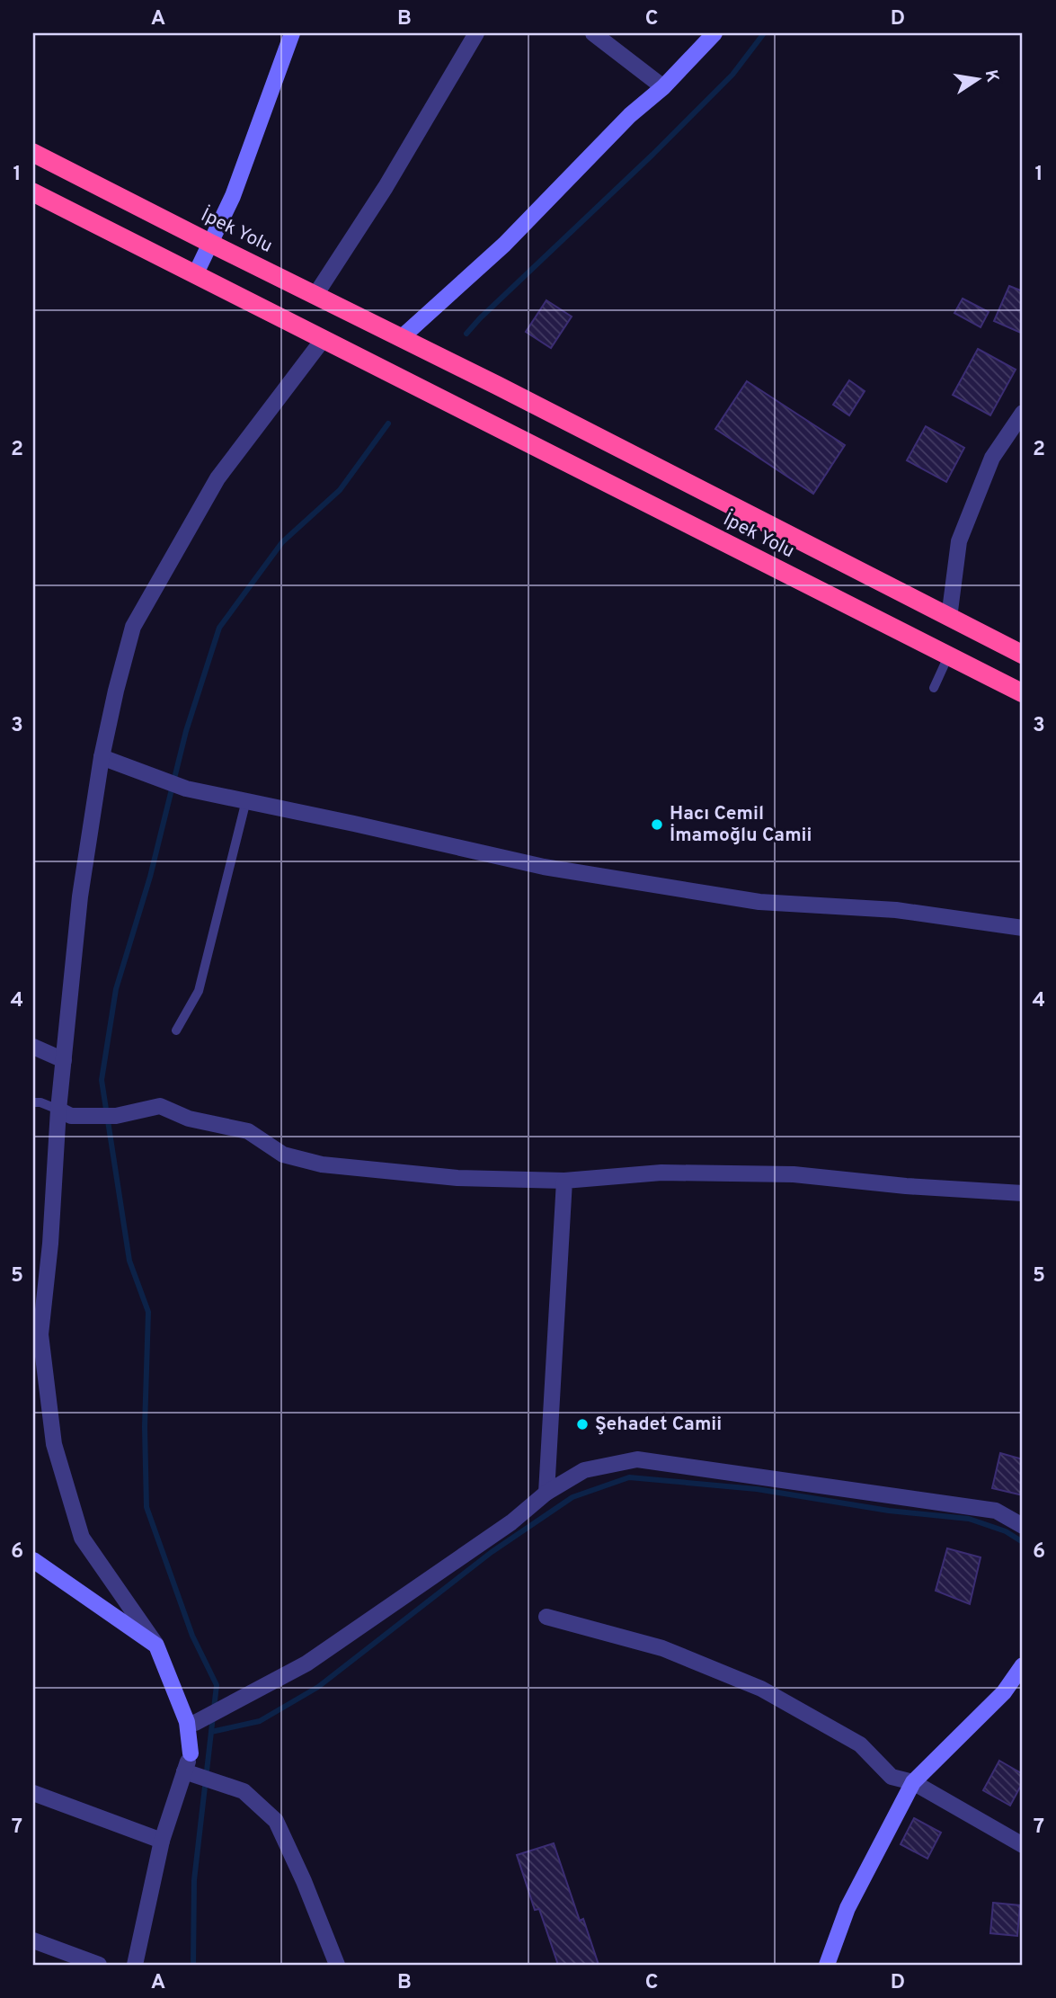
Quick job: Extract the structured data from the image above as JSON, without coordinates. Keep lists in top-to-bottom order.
{
  "streets": {
    "highway": ["İpek Yolu"]
  },
  "places": ["Hacı Cemil İmamoğlu Camii", "Şehadet Camii"],
  "north": "right",
  "grid": {
    "columns": [
      "A",
      "B",
      "C",
      "D"
    ],
    "rows": [
      "1",
      "2",
      "3",
      "4",
      "5",
      "6",
      "7"
    ]
  }
}
